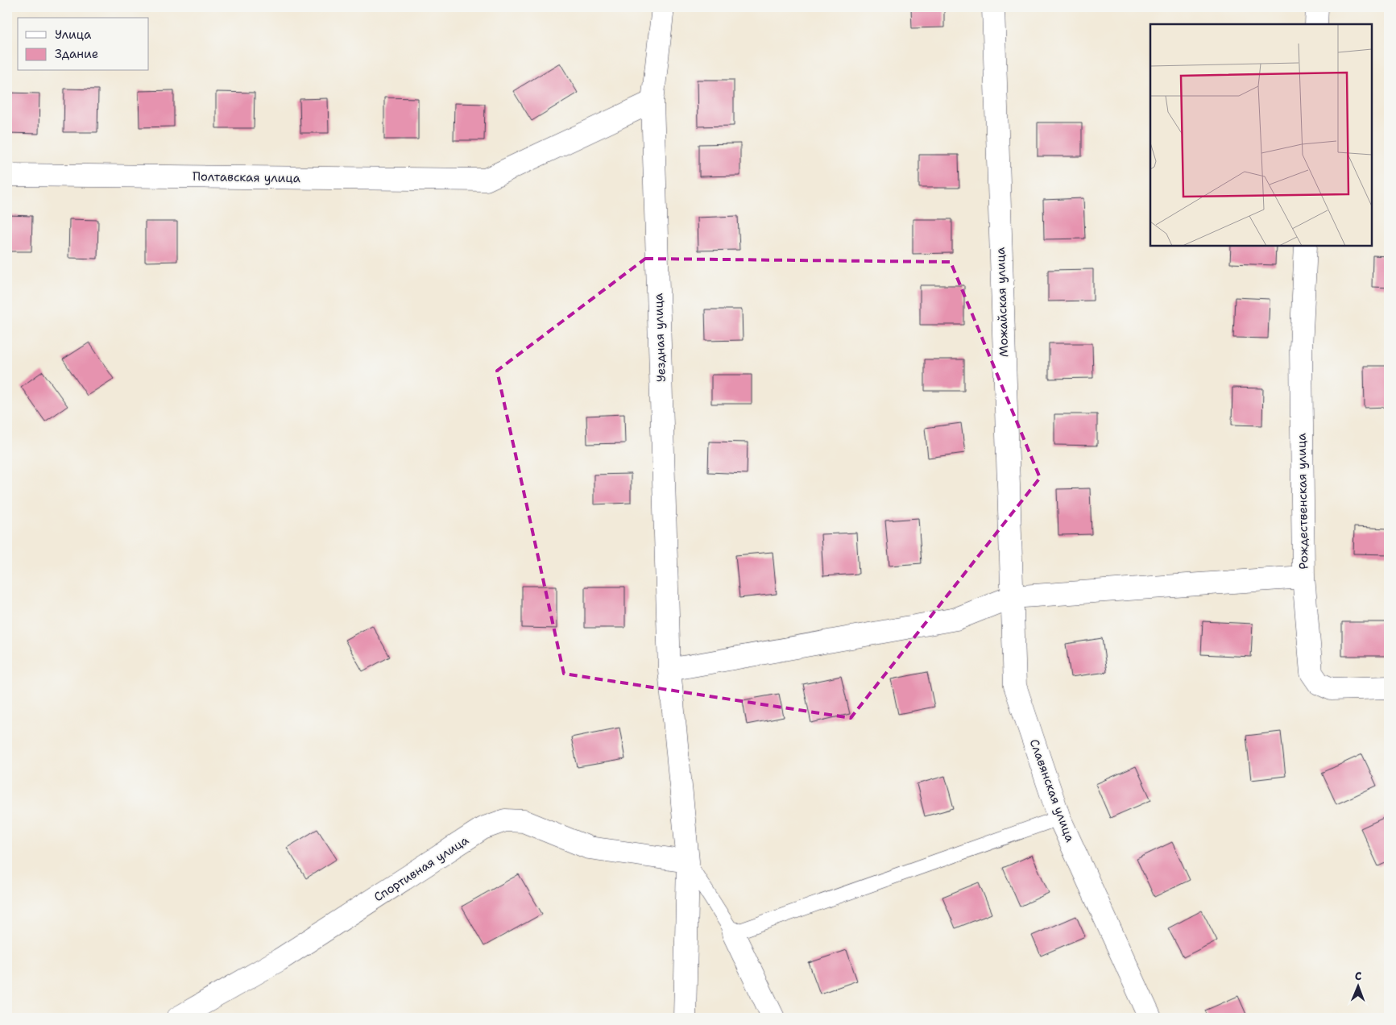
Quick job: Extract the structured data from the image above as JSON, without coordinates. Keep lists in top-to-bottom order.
{
  "streets": {
    "street": [
      "Полтавская улица",
      "Можайская улица",
      "Уездная улица",
      "Рождественская улица",
      "Славянская улица",
      "Спортивная улица"
    ]
  },
  "crossings": [
    ["Полтавская улица", "Уездная улица"],
    ["Можайская улица", "Славянская улица"],
    ["Уездная улица", "Спортивная улица"]
  ],
  "legend": ["Улица", "Здание"],
  "north": "top"
}
